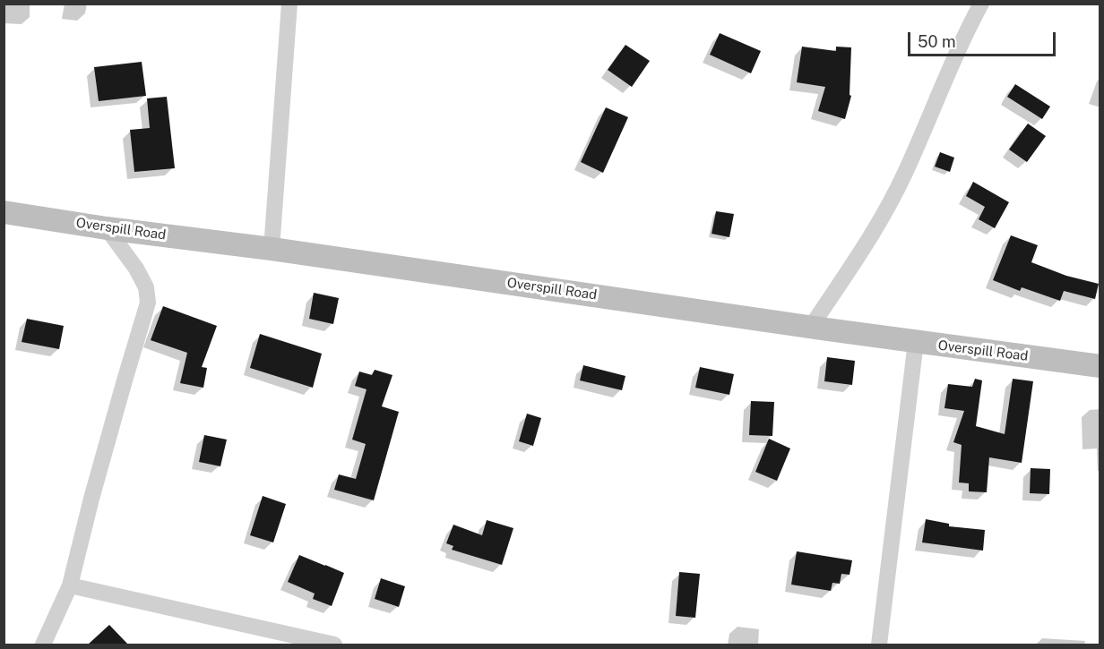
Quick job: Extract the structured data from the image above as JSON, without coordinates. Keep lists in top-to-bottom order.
{
  "streets": {
    "street": ["Overspill Road"]
  },
  "scale_bar": "50 m"
}
